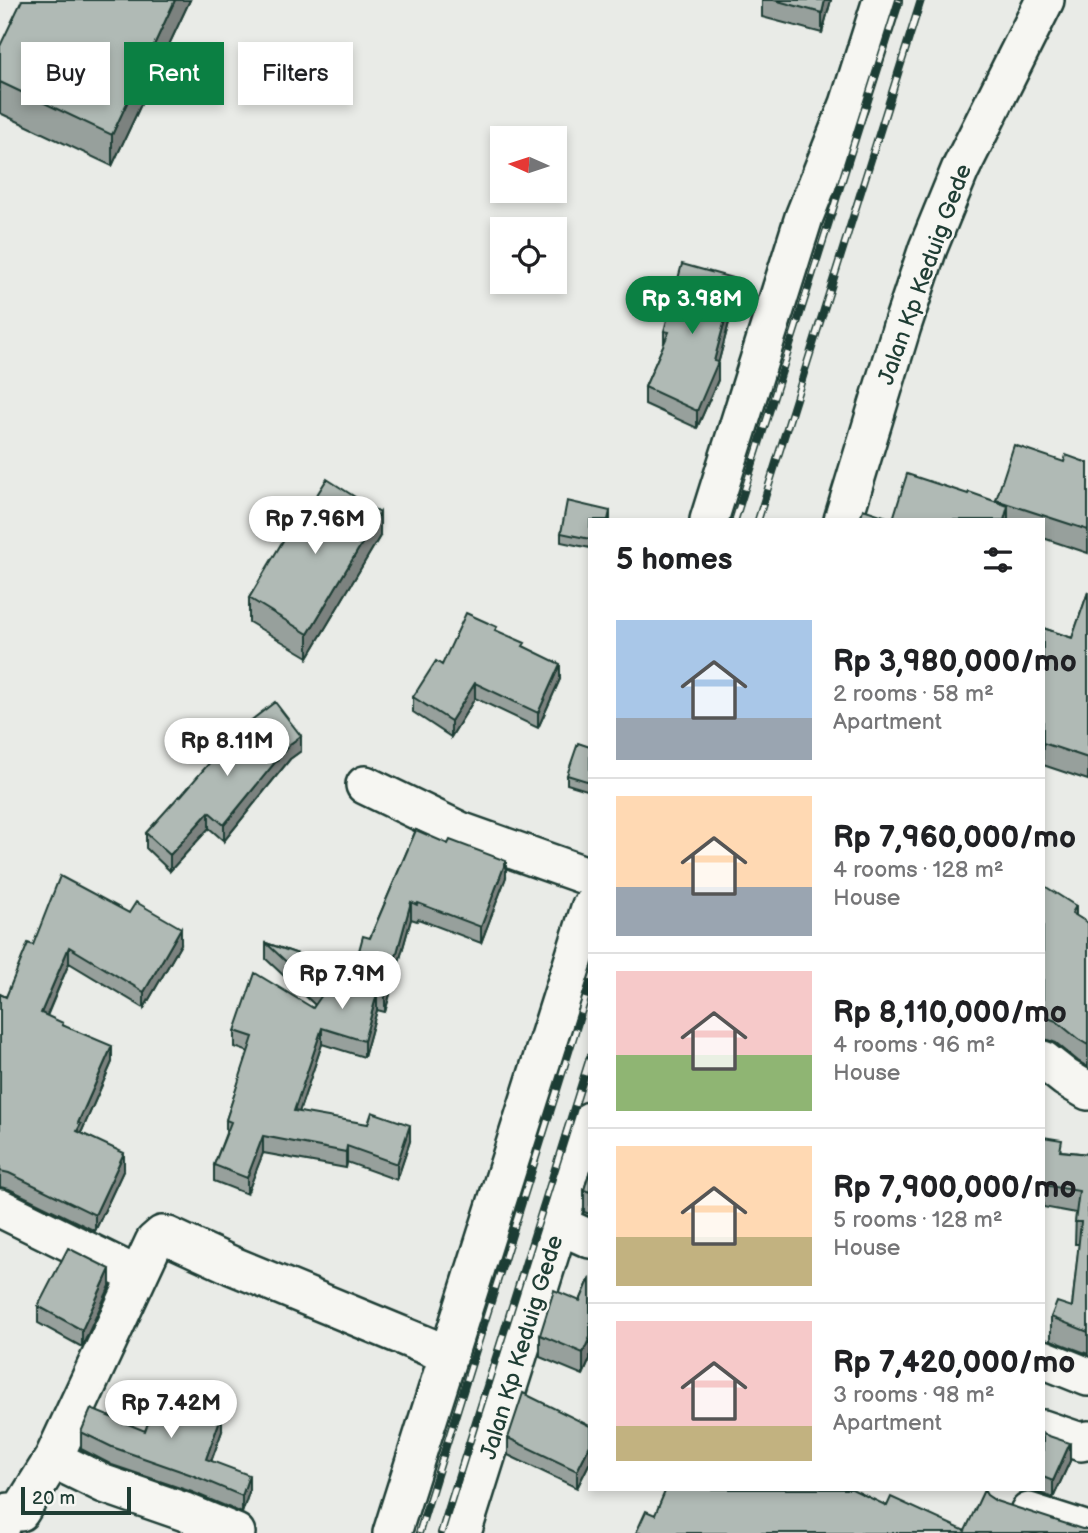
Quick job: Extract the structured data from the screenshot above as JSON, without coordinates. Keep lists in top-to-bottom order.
{
  "streets": {
    "street": ["Jalan Kp Keduig Gede"]
  },
  "scale_bar": "20 m",
  "north": "left",
  "page": {
    "chip": ["Buy", "Rent", "Filters"],
    "price": [
      "Rp 3.98M",
      "Rp 7.96M",
      "Rp 8.11M",
      "Rp 7.9M",
      "Rp 7.42M"
    ],
    "heading": "5 homes",
    "list": [
      {
        "name": "Rp 3,980,000/mo",
        "note": "2 rooms · 58 m² · Apartment"
      },
      {
        "name": "Rp 7,960,000/mo",
        "note": "4 rooms · 128 m² · House"
      },
      {
        "name": "Rp 8,110,000/mo",
        "note": "4 rooms · 96 m² · House"
      },
      {
        "name": "Rp 7,900,000/mo",
        "note": "5 rooms · 128 m² · House"
      },
      {
        "name": "Rp 7,420,000/mo",
        "note": "3 rooms · 98 m² · Apartment"
      }
    ],
    "scale": "20 m"
  }
}
